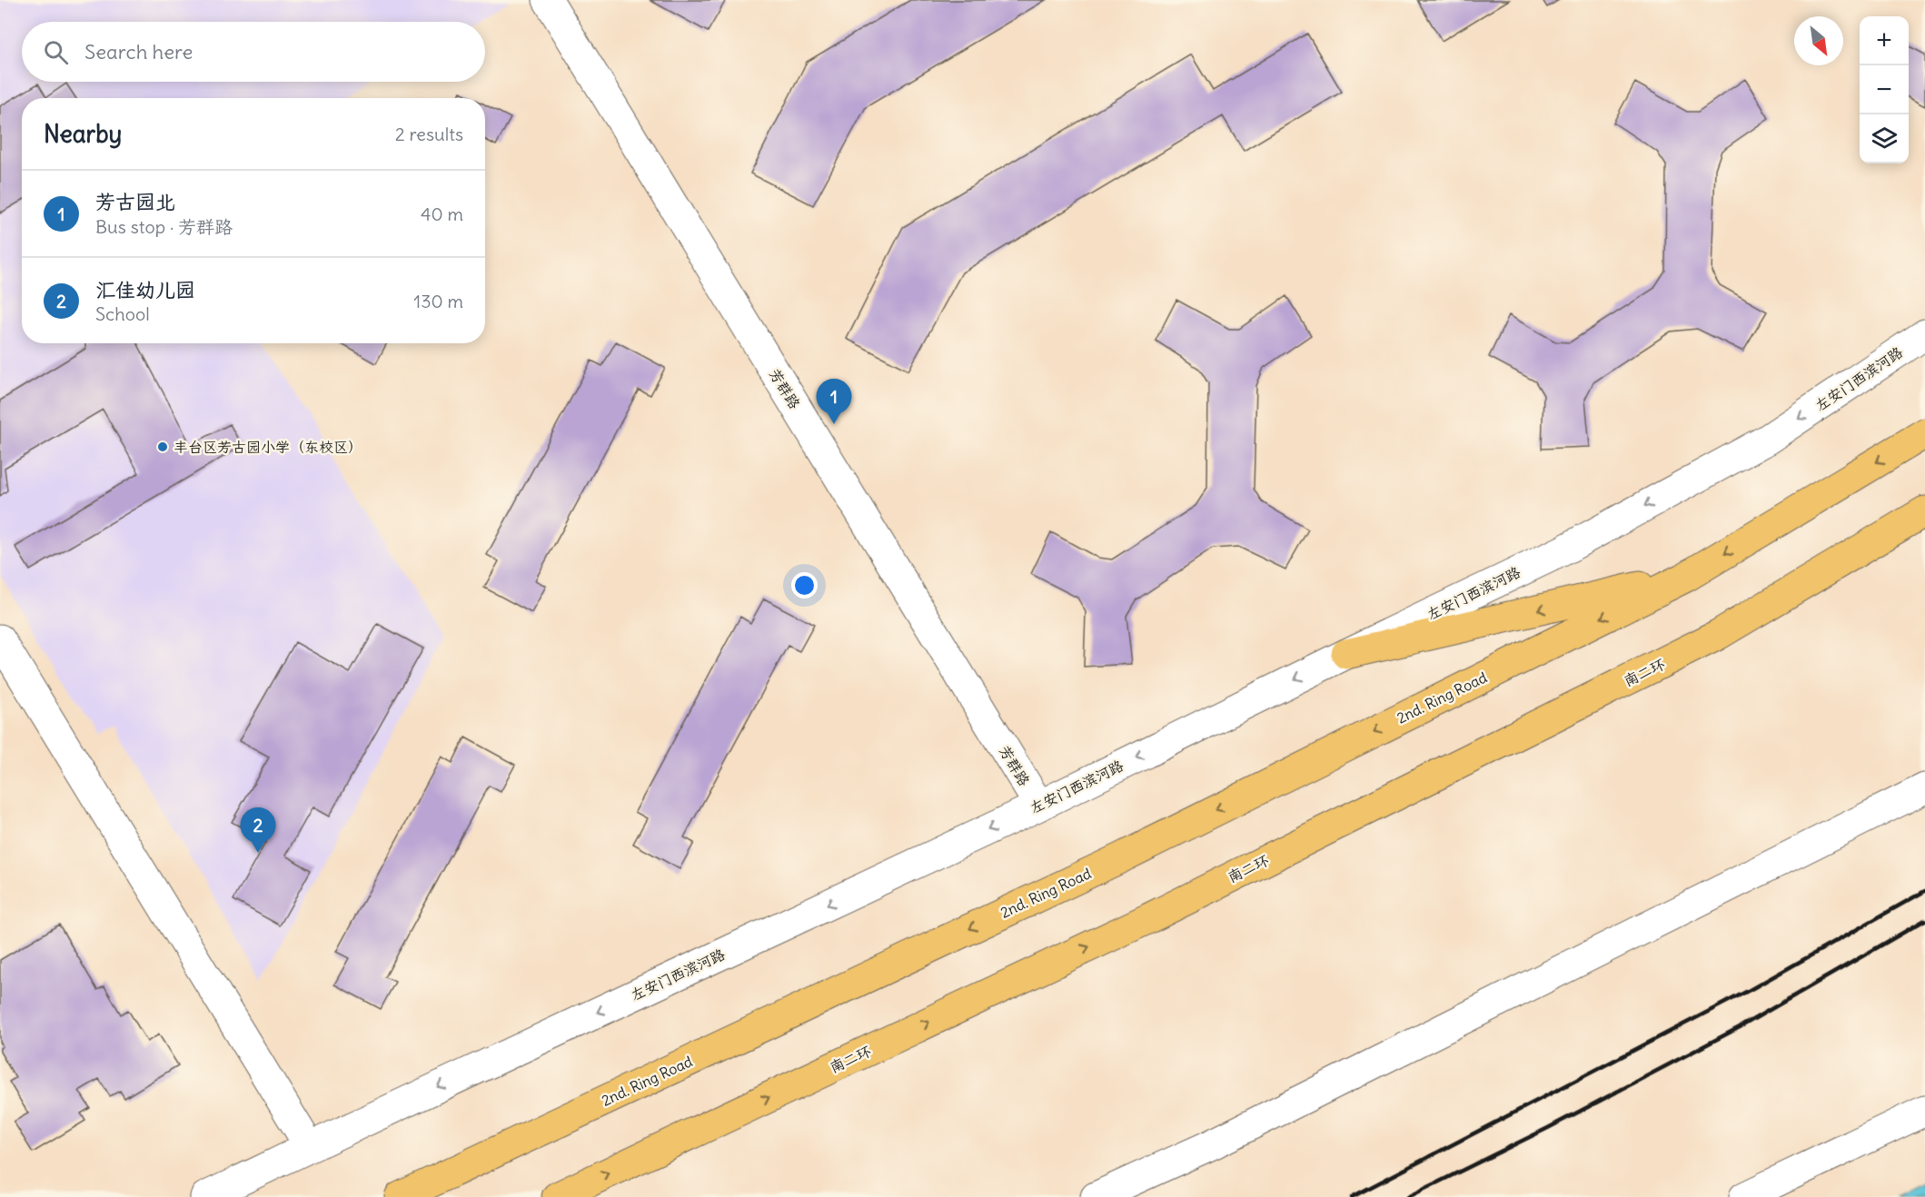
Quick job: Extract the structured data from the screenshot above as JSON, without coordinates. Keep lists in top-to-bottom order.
{
  "streets": {
    "highway": ["南二环", "2nd. Ring Road"],
    "street": ["左安门西滨河路", "芳群路"]
  },
  "crossings": [
    ["左安门西滨河路", "芳群路"]
  ],
  "one_way": ["左安门西滨河路", "2nd. Ring Road"],
  "places": ["丰台区芳古园小学（东校区）"],
  "north": "bottom right",
  "page": {
    "map_buttons": ["+", "−"],
    "search": "Search here",
    "heading": ["Nearby", "2 results"],
    "list": [
      {
        "mark": "1",
        "name": "芳古园北",
        "note": "Bus stop · 芳群路",
        "value": "40 m"
      },
      {
        "mark": "2",
        "name": "汇佳幼儿园",
        "note": "School",
        "value": "130 m"
      }
    ],
    "pins": ["1", "2"]
  }
}
